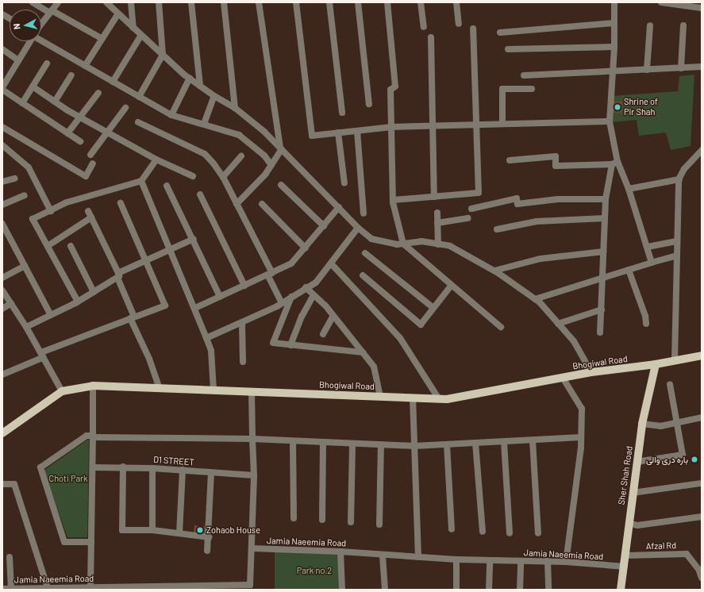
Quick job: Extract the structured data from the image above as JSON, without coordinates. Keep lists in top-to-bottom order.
{
  "streets": {
    "main road": ["Bhogiwal Road", "Sher Shah Road"],
    "street": ["D1 STREET", "Jamia Naeemia Road", "Afzal Rd"]
  },
  "crossings": [
    ["Bhogiwal Road", "Sher Shah Road"],
    ["Sher Shah Road", "Jamia Naeemia Road"],
    ["Sher Shah Road", "Afzal Rd"]
  ],
  "parks": ["Choti Park", "Park no.2"],
  "places": ["Shrine of Pir Shah", "بارہ دری والی", "Zohaob House"],
  "north": "left"
}
